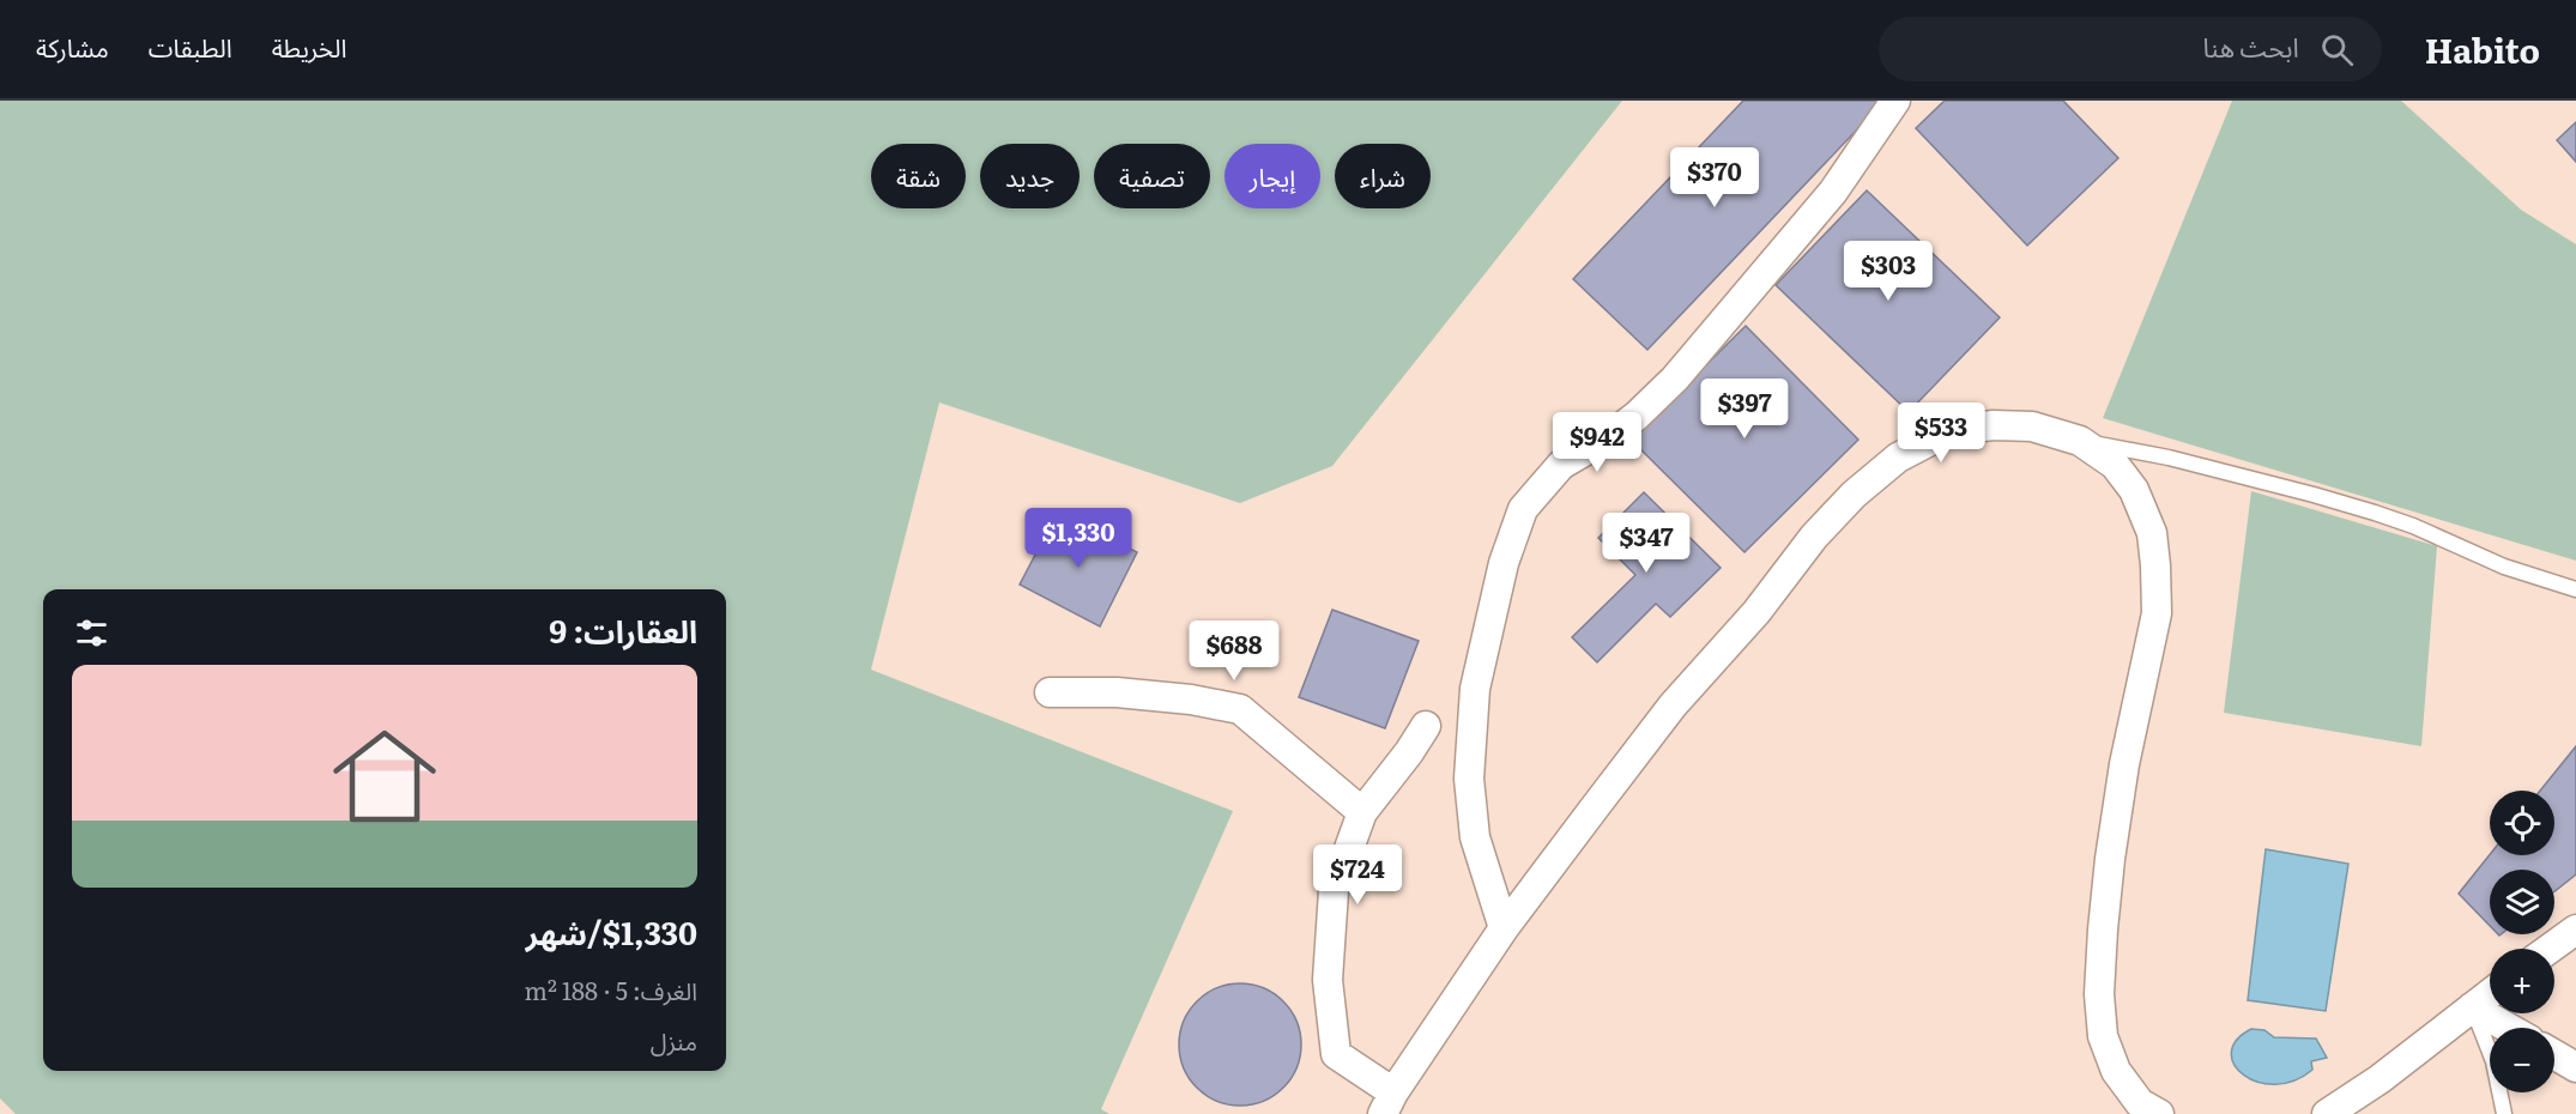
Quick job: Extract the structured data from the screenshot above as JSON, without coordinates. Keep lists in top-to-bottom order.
{
  "page": {
    "header": "Habito",
    "search": "ابحث هنا",
    "nav": ["الخريطة", "الطبقات", "مشاركة"],
    "chip": [
      "شراء",
      "إيجار",
      "تصفية",
      "جديد",
      "شقة"
    ],
    "price": [
      "$370",
      "$303",
      "$397",
      "$533",
      "$942",
      "$1,330",
      "$347",
      "$688",
      "$724"
    ],
    "heading": "العقارات: 9",
    "list": [
      {
        "name": "$1,330/شهر",
        "note": "الغرف: 5 · 188 m² · منزل"
      }
    ],
    "map_buttons": ["+", "−"]
  }
}
